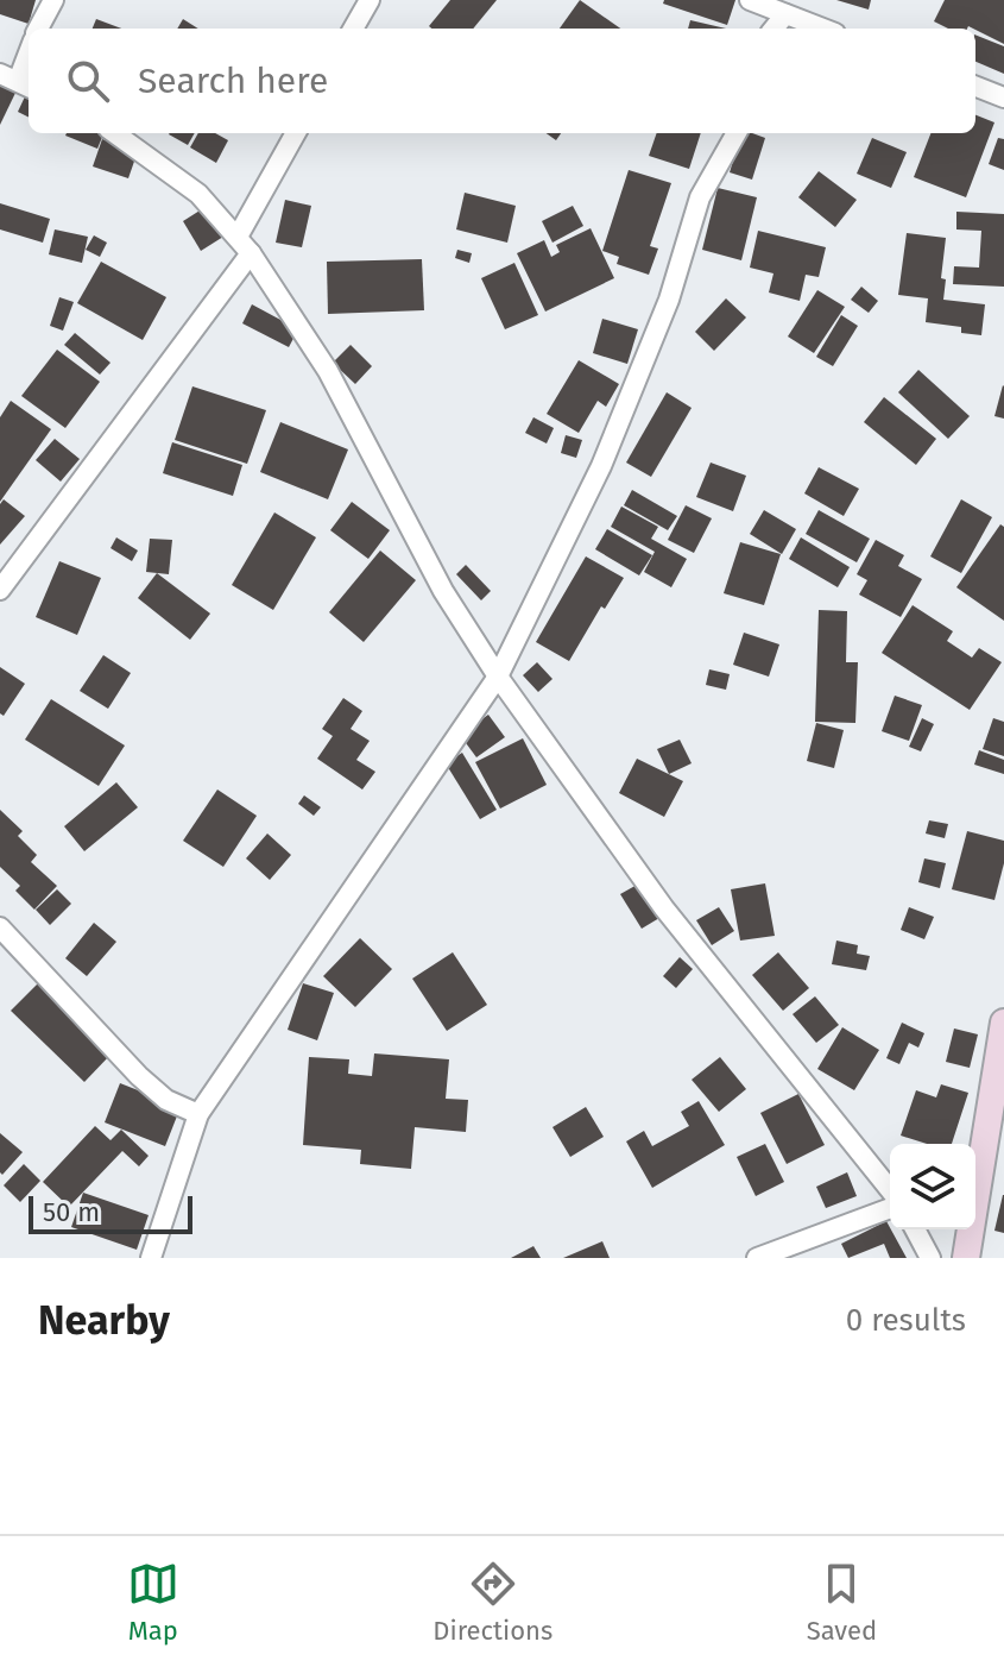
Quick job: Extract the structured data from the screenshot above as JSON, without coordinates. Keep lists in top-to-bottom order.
{
  "scale_bar": "50 m",
  "page": {
    "search": "Search here",
    "scale": "50 m",
    "heading": ["Nearby", "0 results"],
    "nav": ["Map", "Directions", "Saved"]
  }
}
